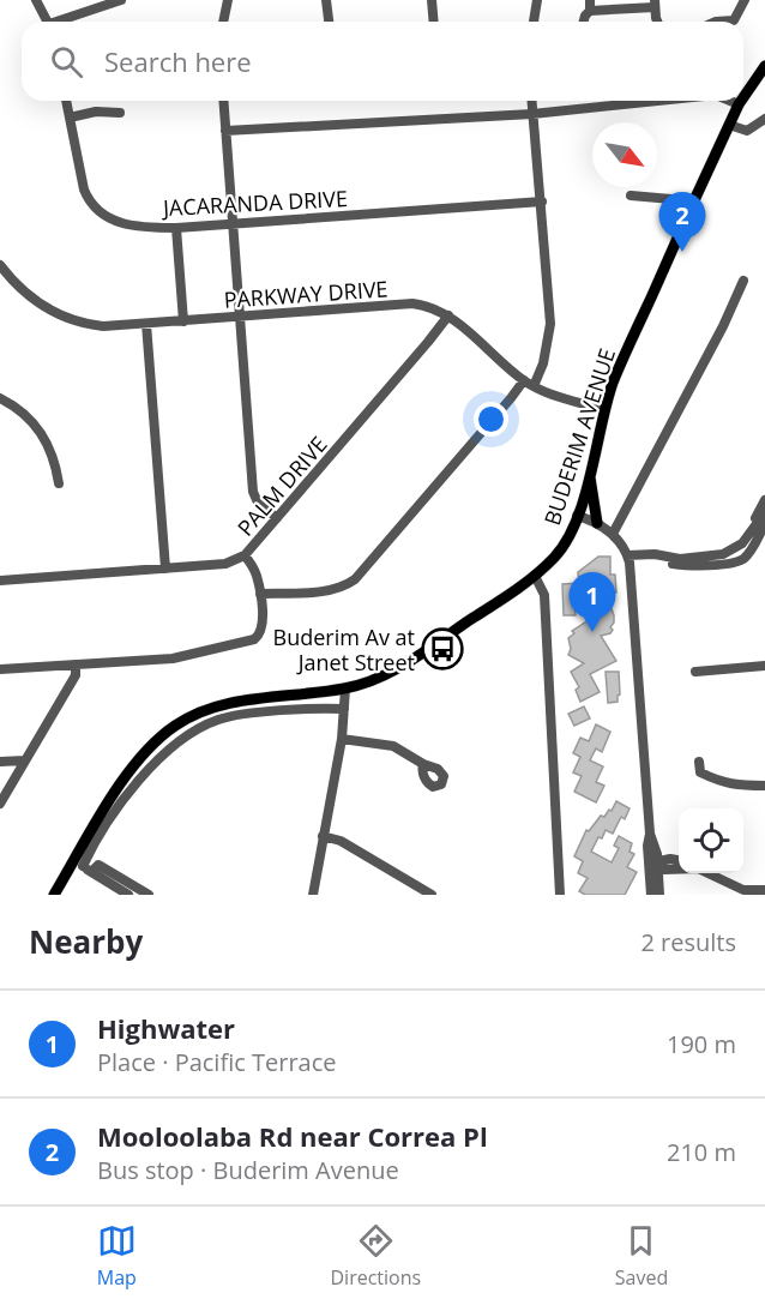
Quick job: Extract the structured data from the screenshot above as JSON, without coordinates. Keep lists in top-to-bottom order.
{
  "streets": {
    "main road": ["BUDERIM AVENUE"],
    "street": ["JACARANDA DRIVE", "PARKWAY DRIVE", "PALM DRIVE"]
  },
  "crossings": [
    ["PARKWAY DRIVE", "BUDERIM AVENUE"],
    ["PARKWAY DRIVE", "PALM DRIVE"]
  ],
  "places": {
    "bus stop": ["Buderim Av at Janet Street"]
  },
  "north": "bottom right",
  "page": {
    "search": "Search here",
    "pins": ["2", "1"],
    "heading": ["Nearby", "2 results"],
    "list": [
      {
        "mark": "1",
        "name": "Highwater",
        "note": "Place · Pacific Terrace",
        "value": "190 m"
      },
      {
        "mark": "2",
        "name": "Mooloolaba Rd near Correa Pl",
        "note": "Bus stop · Buderim Avenue",
        "value": "210 m"
      }
    ],
    "nav": ["Map", "Directions", "Saved"]
  }
}
